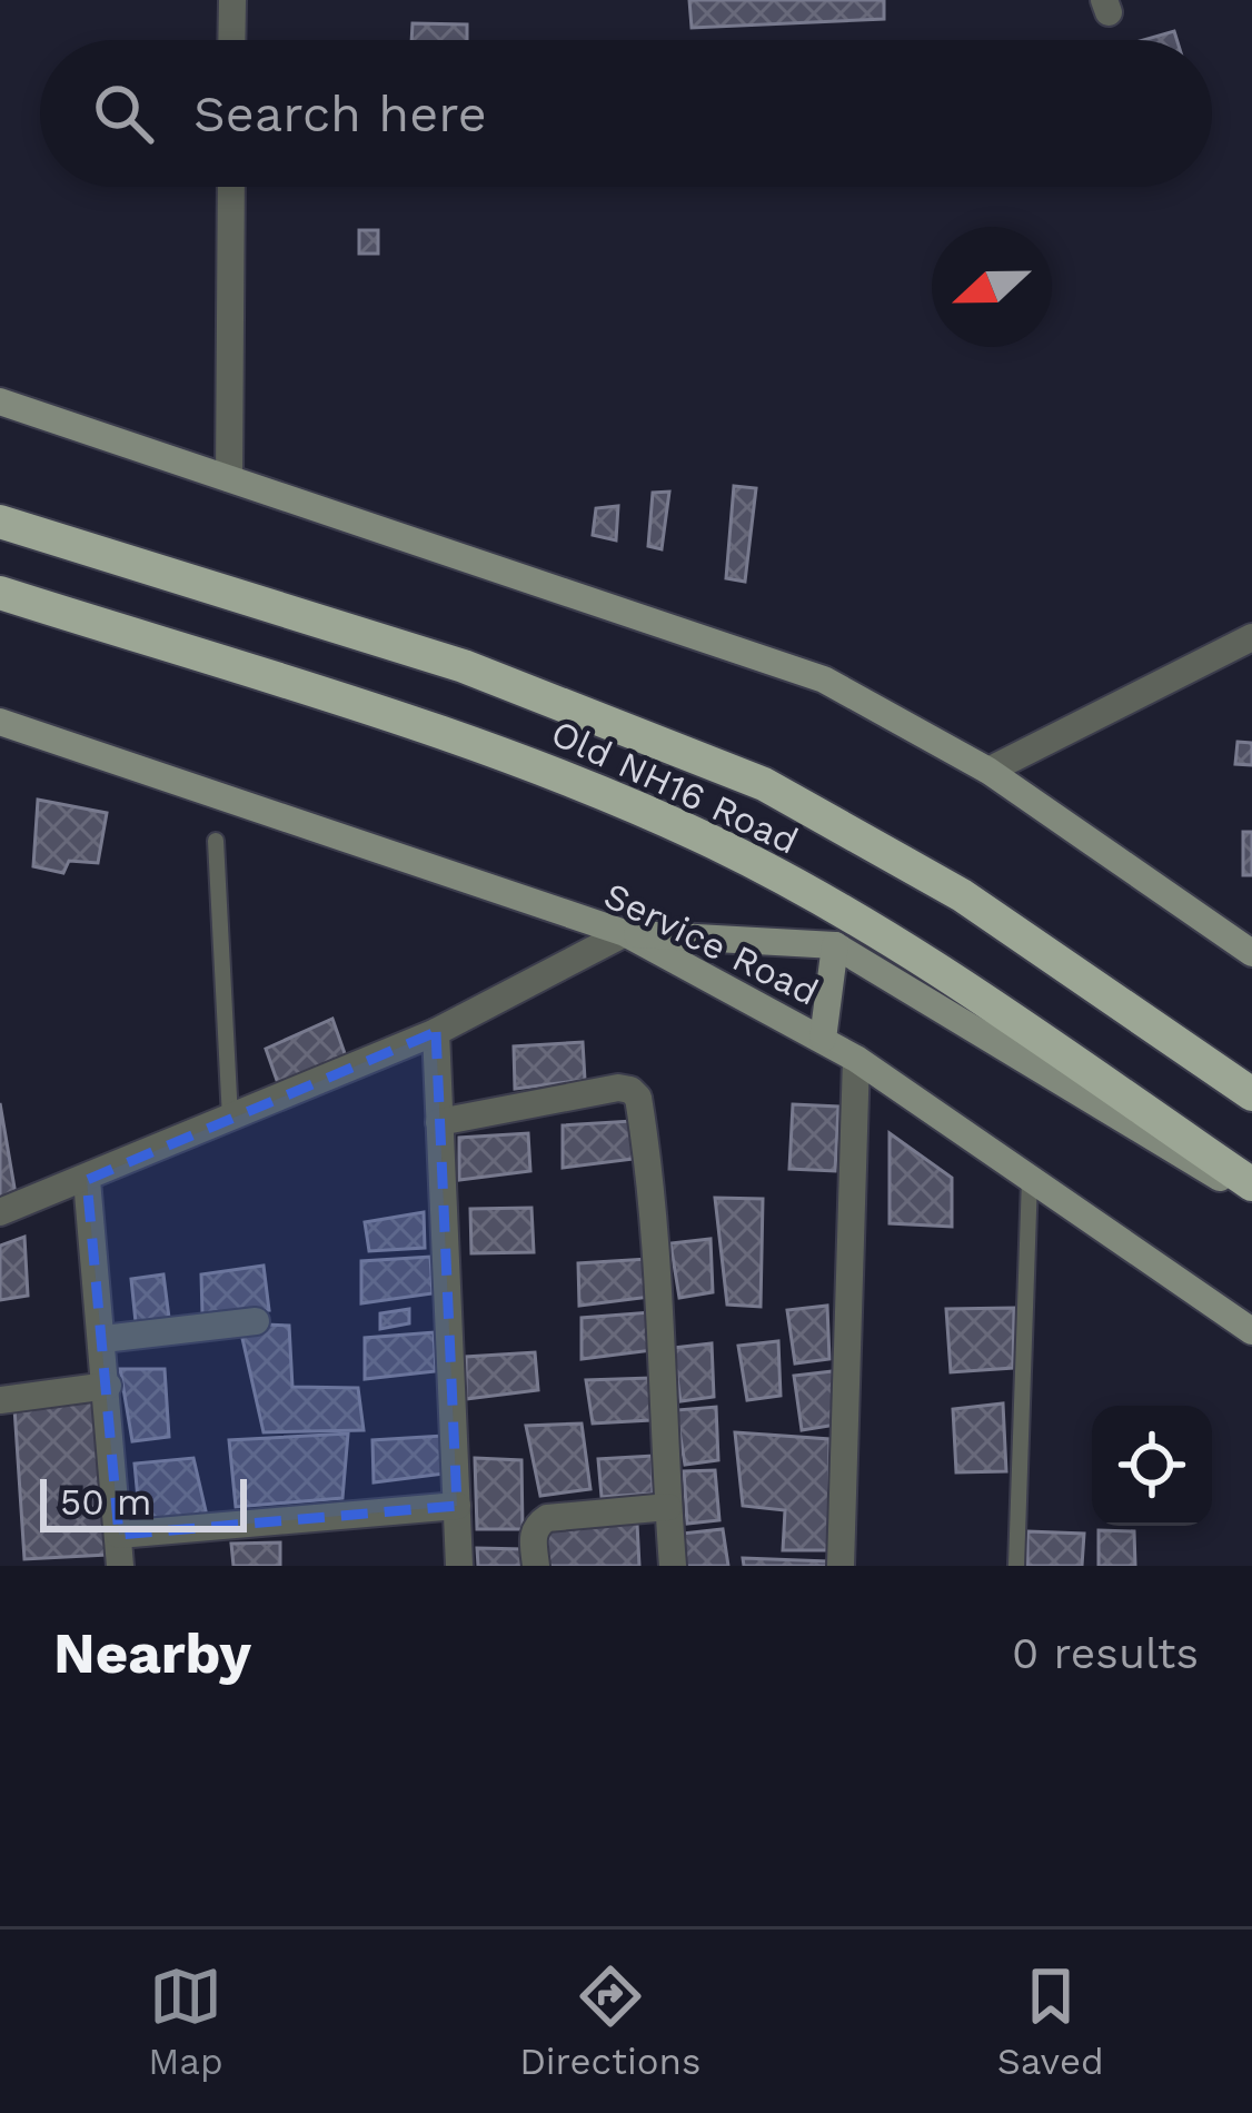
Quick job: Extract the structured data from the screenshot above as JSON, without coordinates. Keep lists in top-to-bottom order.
{
  "streets": {
    "main road": ["Old NH16 Road"],
    "street": ["Service Road"]
  },
  "scale_bar": "50 m",
  "north": "left",
  "page": {
    "search": "Search here",
    "scale": "50 m",
    "heading": ["Nearby", "0 results"],
    "nav": ["Map", "Directions", "Saved"]
  }
}
